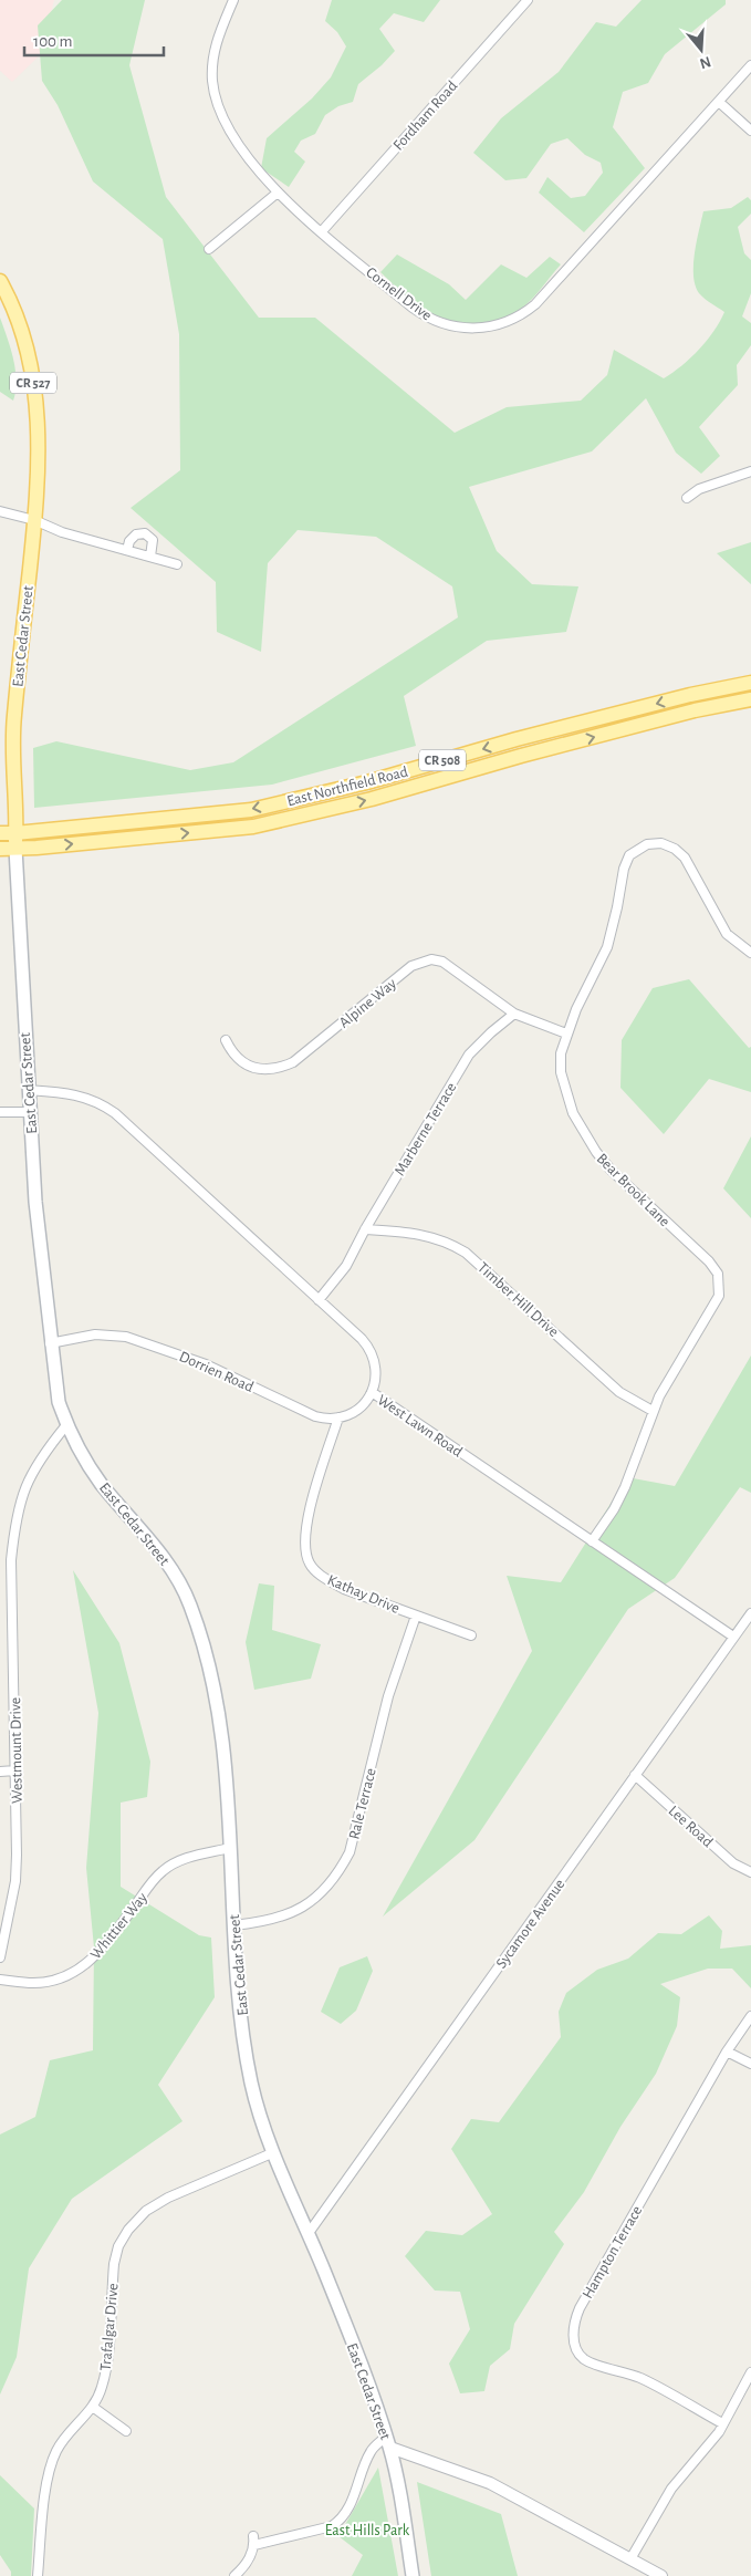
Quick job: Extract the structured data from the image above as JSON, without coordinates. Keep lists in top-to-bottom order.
{
  "streets": {
    "main road": [
      "CR 527",
      "East Cedar Street",
      "CR 508",
      "East Northfield Road"
    ],
    "street": [
      "Fordham Road",
      "Cornell Drive",
      "Alpine Way",
      "Marberne Terrace",
      "Bear Brook Lane",
      "Timber Hill Drive",
      "Dorrien Road",
      "West Lawn Road",
      "Kathay Drive",
      "Westmount Drive",
      "Rale Terrace",
      "Lee Road",
      "Sycamore Avenue",
      "Whittier Way",
      "Hampton Terrace",
      "Trafalgar Drive"
    ]
  },
  "crossings": [
    ["Fordham Road", "Cornell Drive"],
    ["East Cedar Street", "East Northfield Road"],
    ["East Cedar Street", "Dorrien Road"],
    ["East Cedar Street", "West Lawn Road"],
    ["East Cedar Street", "Westmount Drive"],
    ["East Cedar Street", "Rale Terrace"],
    ["East Cedar Street", "Sycamore Avenue"],
    ["East Cedar Street", "Whittier Way"],
    ["East Cedar Street", "Trafalgar Drive"],
    ["Alpine Way", "Marberne Terrace"],
    ["Marberne Terrace", "Timber Hill Drive"],
    ["Marberne Terrace", "West Lawn Road"],
    ["Bear Brook Lane", "Timber Hill Drive"],
    ["Bear Brook Lane", "West Lawn Road"],
    ["Dorrien Road", "Kathay Drive"],
    ["West Lawn Road", "Sycamore Avenue"],
    ["Kathay Drive", "Rale Terrace"],
    ["Lee Road", "Sycamore Avenue"]
  ],
  "parks": ["East Hills Park"],
  "scale_bar": "100 m",
  "north": "bottom"
}
